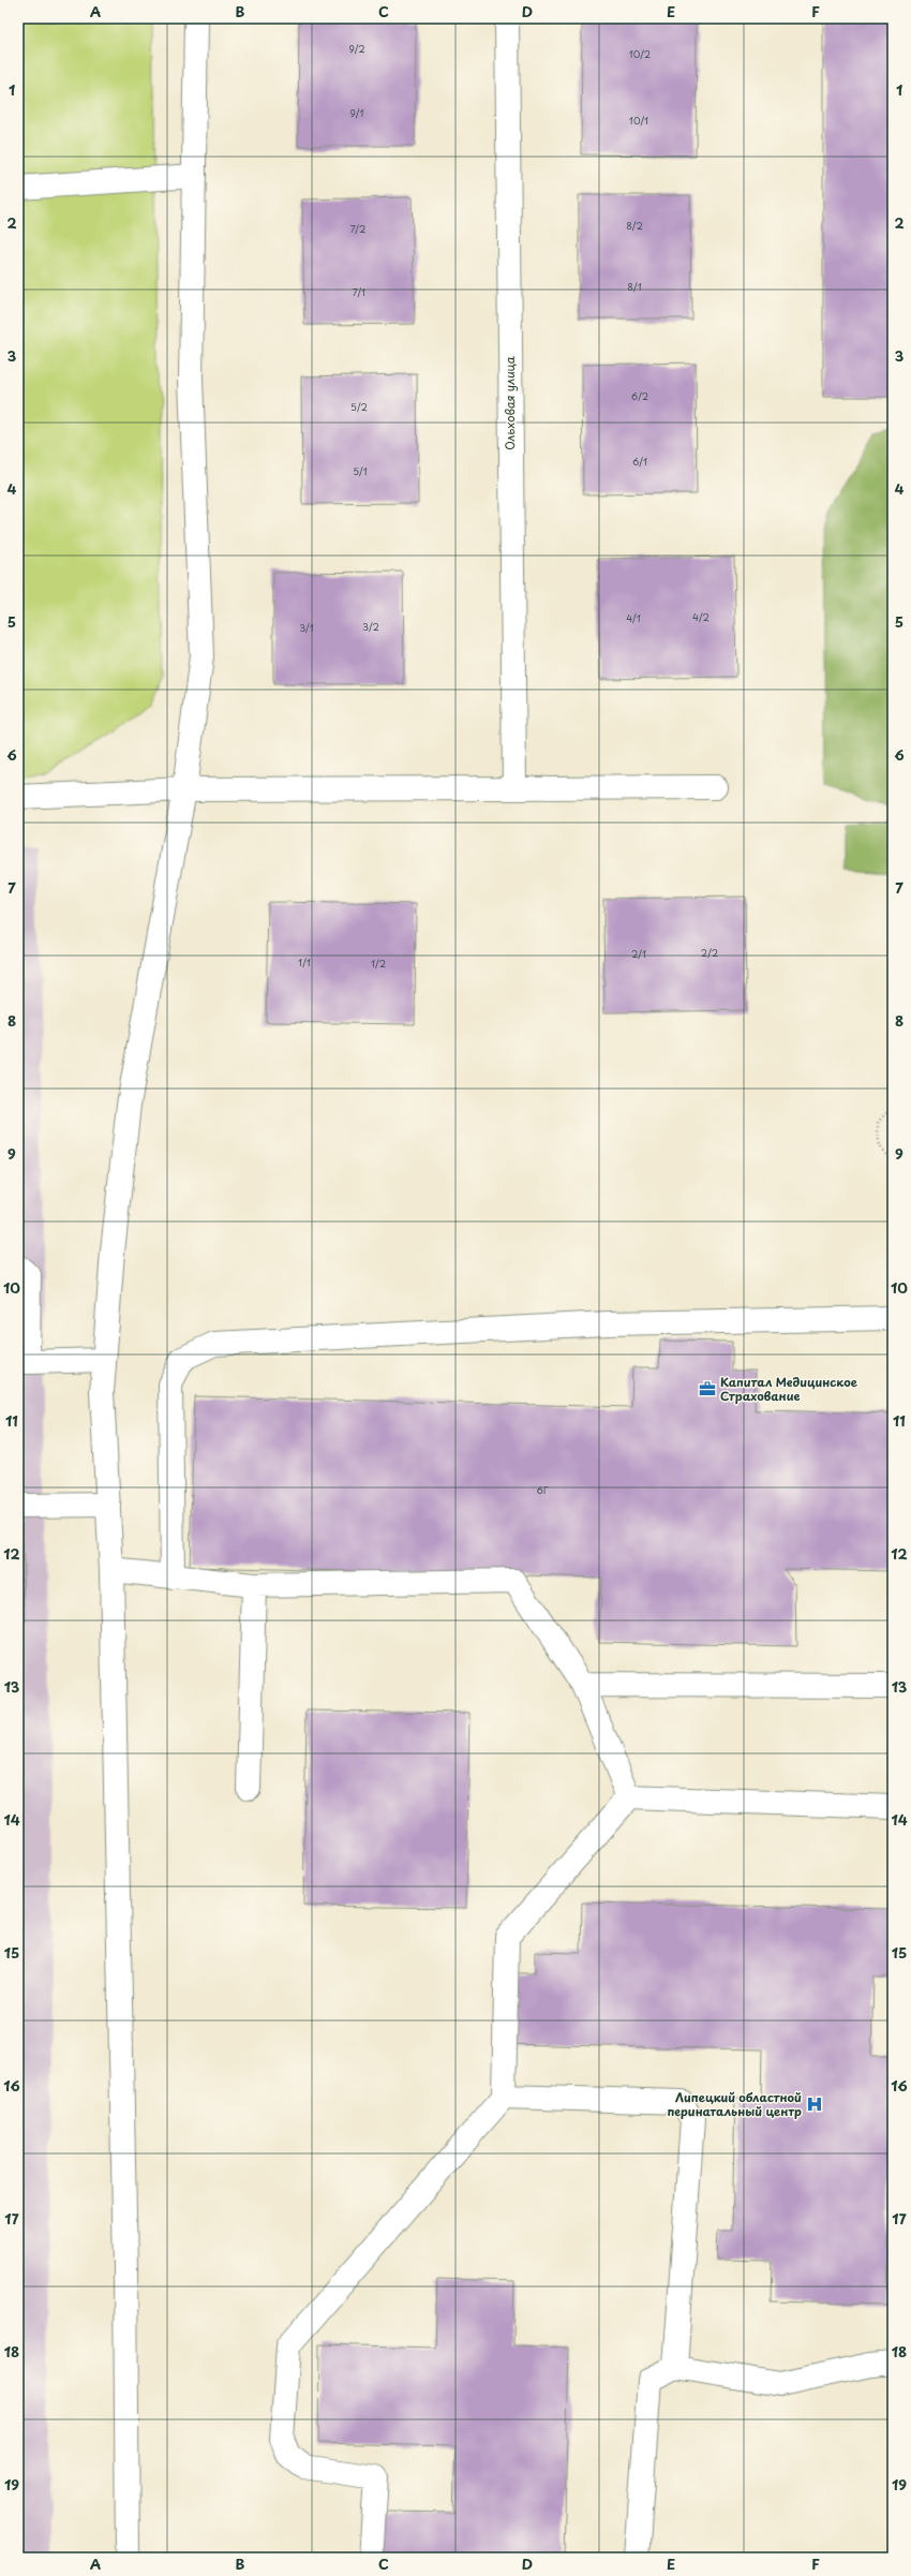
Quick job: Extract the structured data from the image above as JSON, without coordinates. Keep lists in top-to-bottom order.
{
  "streets": {
    "street": ["Ольховая улица"]
  },
  "places": {
    "office": ["Капитал Медицинское Страхование"],
    "hospital": ["Липецкий областной перинатальный центр"]
  },
  "house_numbers": [
    "9/2",
    "10/2",
    "9/1",
    "10/1",
    "8/2",
    "7/2",
    "8/1",
    "7/1",
    "6/2",
    "5/2",
    "6/1",
    "5/1",
    "4/2",
    "4/1",
    "3/2",
    "3/1",
    "2/2",
    "2/1",
    "1/1",
    "1/2",
    "6Г"
  ],
  "grid": {
    "columns": [
      "A",
      "B",
      "C",
      "D",
      "E",
      "F"
    ],
    "rows": [
      "1",
      "2",
      "3",
      "4",
      "5",
      "6",
      "7",
      "8",
      "9",
      "10",
      "11",
      "12",
      "13",
      "14",
      "15",
      "16",
      "17",
      "18",
      "19"
    ]
  }
}
